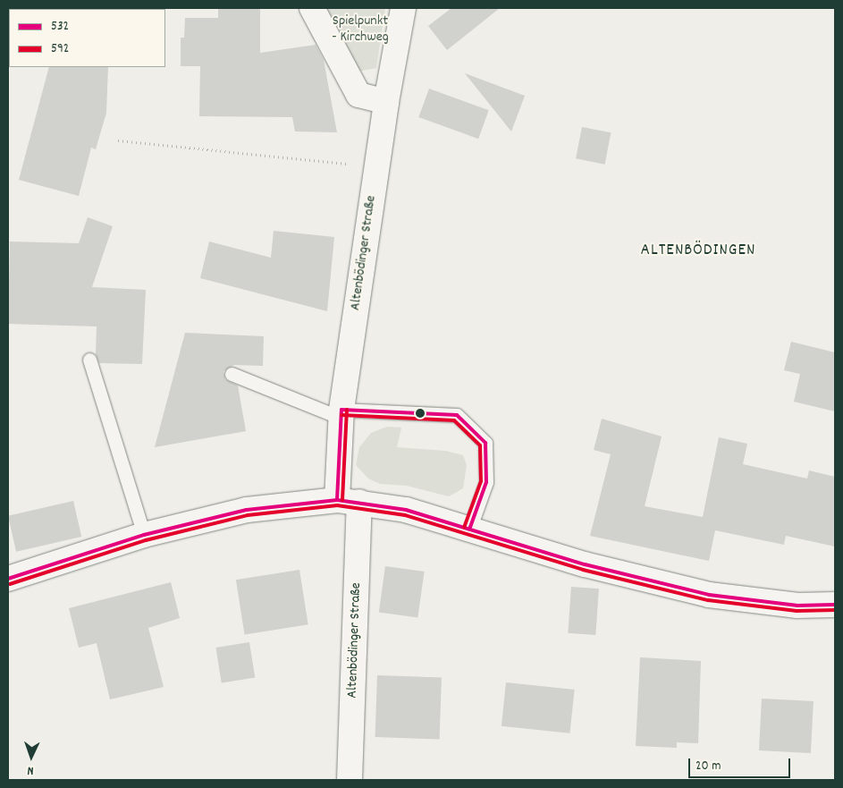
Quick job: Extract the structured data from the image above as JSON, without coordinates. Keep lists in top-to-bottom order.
{
  "streets": {
    "street": ["Altenbödinger Straße"]
  },
  "districts": ["ALTENBÖDINGEN"],
  "parks": ["Spielpunkt - Kirchweg"],
  "lines": ["transit line 532", "transit line 592"],
  "legend": ["532", "592"],
  "scale_bar": "20 m",
  "north": "bottom"
}
